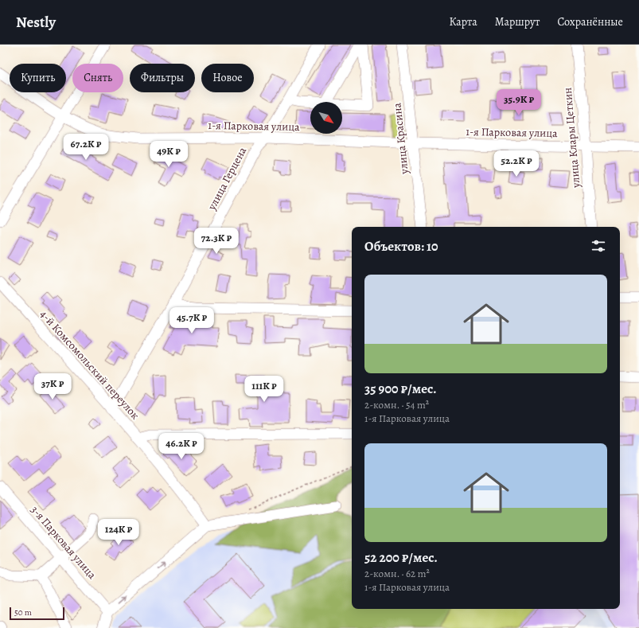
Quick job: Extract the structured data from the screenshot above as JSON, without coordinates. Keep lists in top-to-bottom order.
{
  "streets": {
    "street": [
      "1-я Парковая улица",
      "улица Клары Цеткин",
      "улица Красина",
      "улица Герцена",
      "4-й Комсомольский переулок",
      "3-я Парковая улица"
    ]
  },
  "crossings": [
    ["1-я Парковая улица", "улица Клары Цеткин"],
    ["1-я Парковая улица", "улица Красина"],
    ["1-я Парковая улица", "улица Герцена"],
    ["улица Герцена", "4-й Комсомольский переулок"]
  ],
  "scale_bar": "50 m",
  "north": "bottom right",
  "page": {
    "header": "Nestly",
    "nav": ["Карта", "Маршрут", "Сохранённые"],
    "chip": [
      "Купить",
      "Снять",
      "Фильтры",
      "Новое"
    ],
    "price": [
      "35.9K ₽",
      "67.2K ₽",
      "49K ₽",
      "52.2K ₽",
      "72.3K ₽",
      "45.7K ₽",
      "37K ₽",
      "111K ₽",
      "46.2K ₽",
      "124K ₽"
    ],
    "heading": "Объектов: 10",
    "list": [
      {
        "name": "35 900 ₽/мес.",
        "note": "2-комн. · 54 m² · 1-я Парковая улица"
      },
      {
        "name": "52 200 ₽/мес.",
        "note": "2-комн. · 62 m² · 1-я Парковая улица"
      }
    ],
    "scale": "50 m"
  }
}
